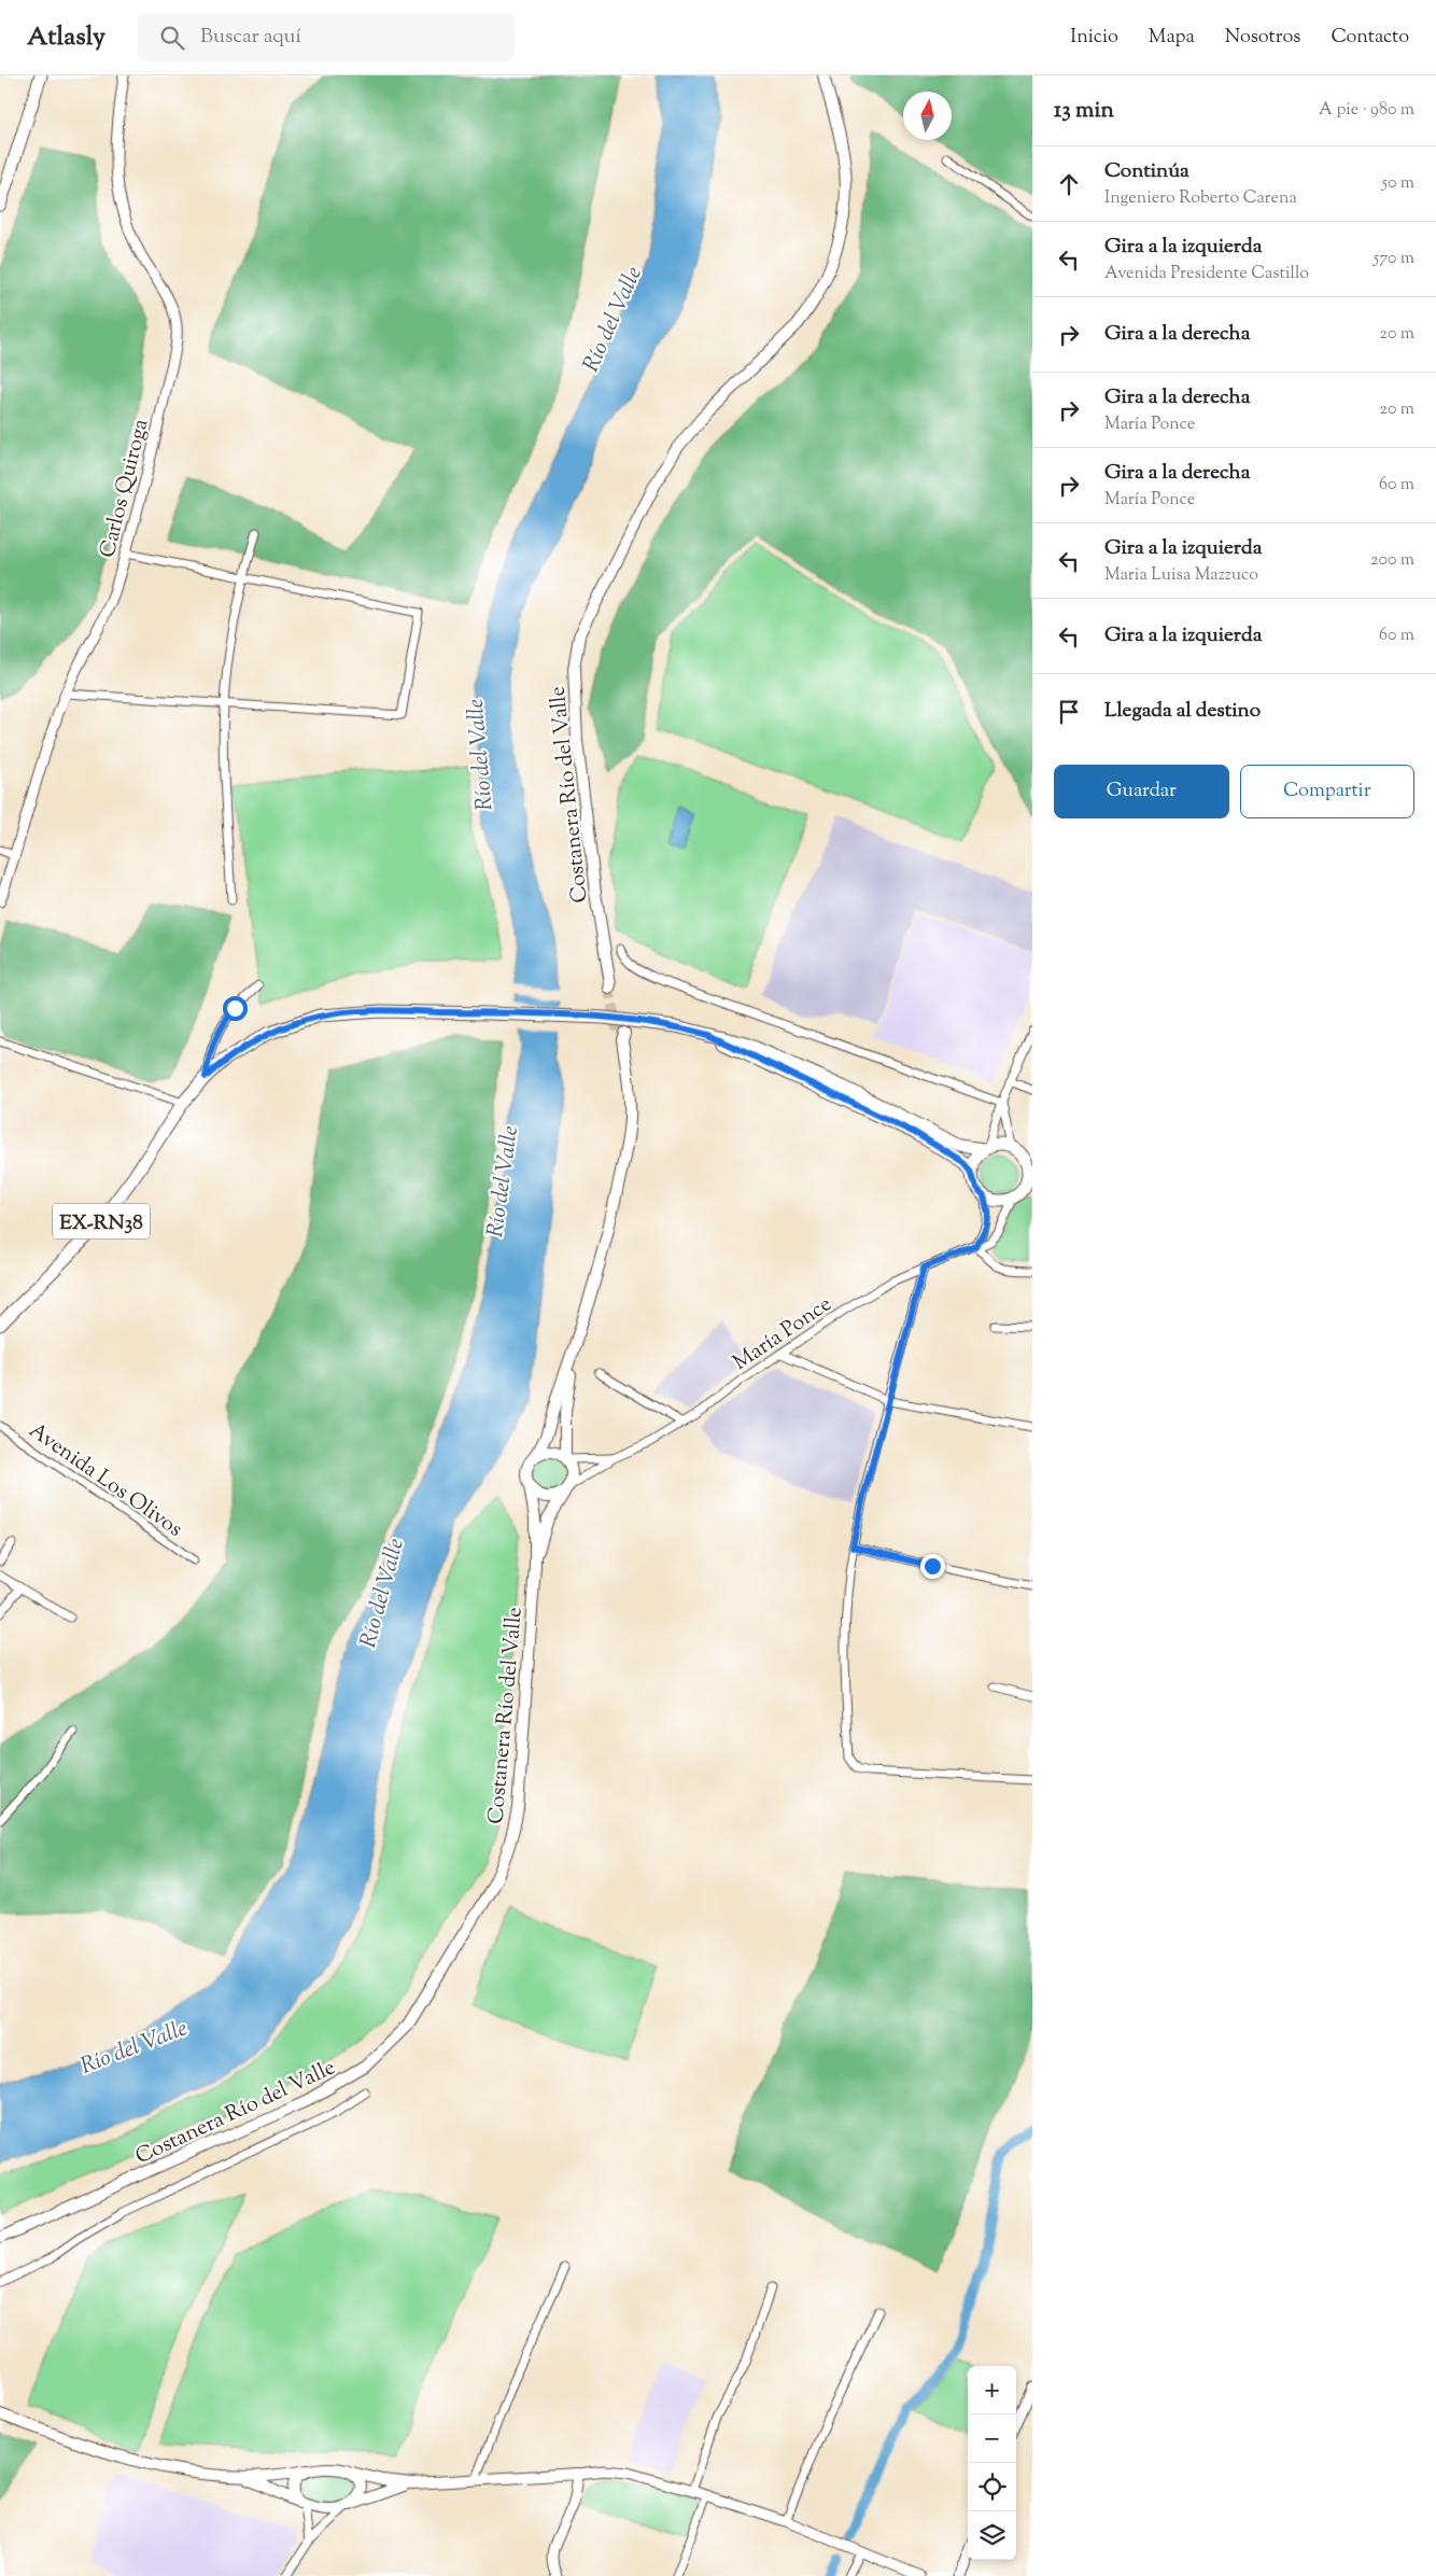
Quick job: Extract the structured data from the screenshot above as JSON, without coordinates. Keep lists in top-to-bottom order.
{
  "streets": {
    "main road": ["Costanera Río del Valle", "EX-RN38"],
    "street": ["Carlos Quiroga", "María Ponce", "Avenida Los Olivos"]
  },
  "crossings": [
    ["Costanera Río del Valle", "María Ponce"],
    ["EX-RN38", "María Ponce"]
  ],
  "water": ["Río del Valle"],
  "north": "top",
  "page": {
    "header": "Atlasly",
    "search": "Buscar aquí",
    "nav": [
      "Inicio",
      "Mapa",
      "Nosotros",
      "Contacto"
    ],
    "heading": ["13 min", "A pie · 980 m"],
    "list": [
      ["Continúa", "Ingeniero Roberto Carena", "50 m"],
      ["Gira a la izquierda", "Avenida Presidente Castillo", "570 m"],
      ["Gira a la derecha", "20 m"],
      ["Gira a la derecha", "María Ponce", "20 m"],
      ["Gira a la derecha", "María Ponce", "60 m"],
      ["Gira a la izquierda", "Maria Luisa Mazzuco", "200 m"],
      ["Gira a la izquierda", "60 m"],
      "Llegada al destino"
    ],
    "buttons": ["Guardar", "Compartir"],
    "map_buttons": ["+", "−"]
  }
}
